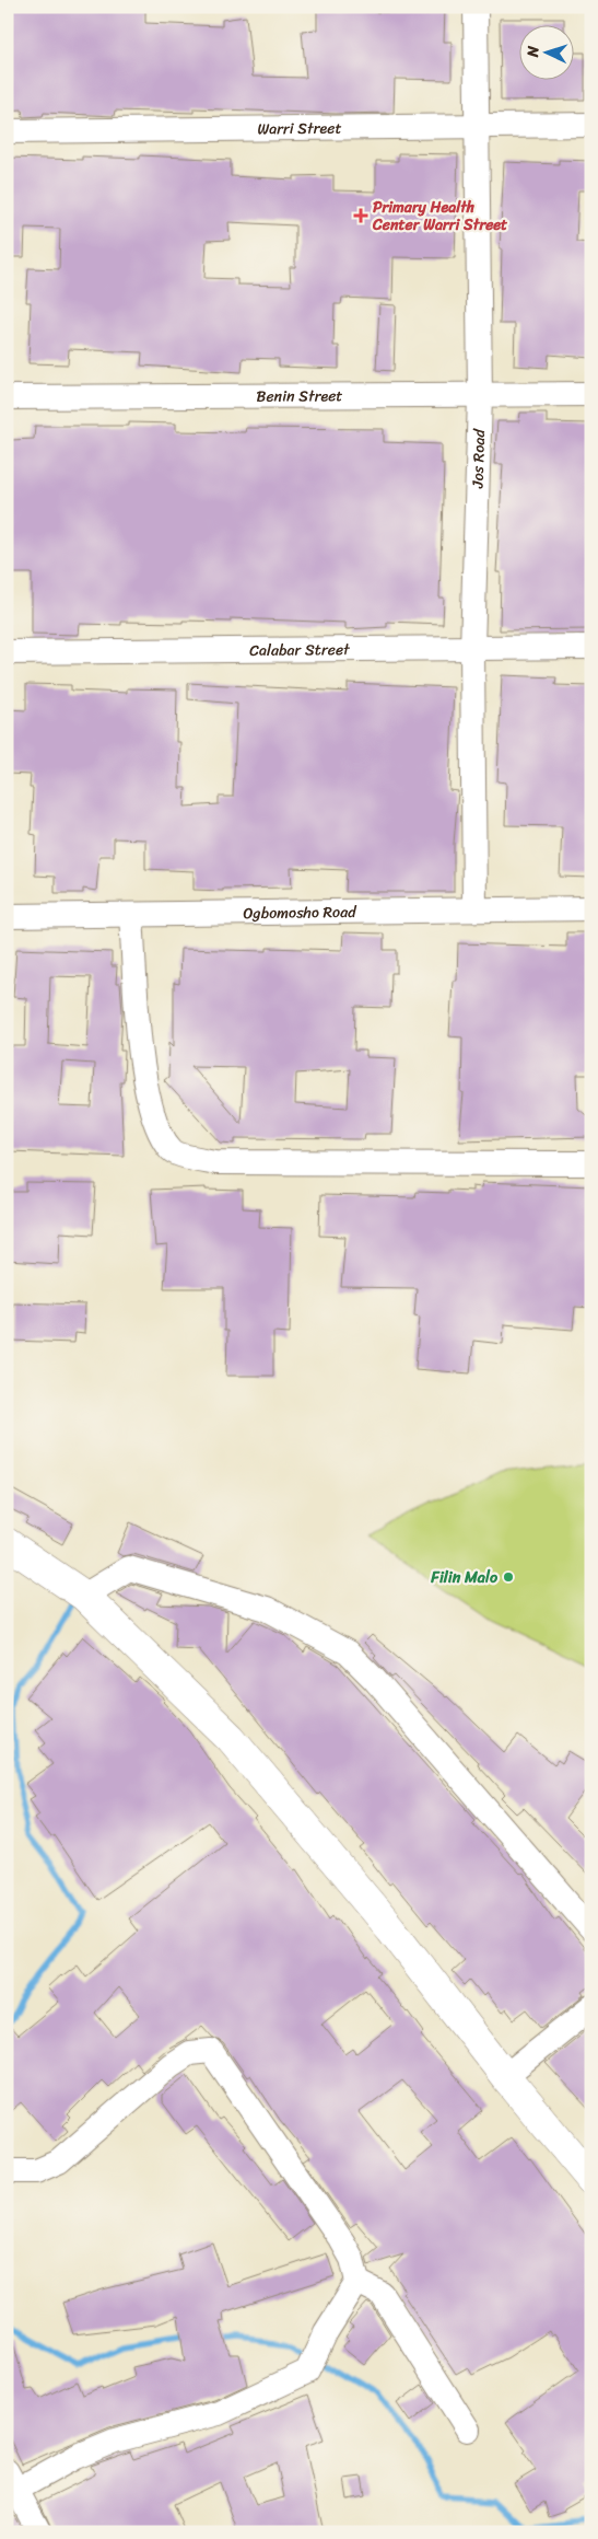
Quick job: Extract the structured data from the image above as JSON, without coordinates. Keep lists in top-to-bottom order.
{
  "streets": {
    "street": [
      "Warri Street",
      "Benin Street",
      "Jos Road",
      "Calabar Street",
      "Ogbomosho Road"
    ]
  },
  "crossings": [
    ["Warri Street", "Jos Road"],
    ["Benin Street", "Jos Road"],
    ["Jos Road", "Calabar Street"],
    ["Jos Road", "Ogbomosho Road"]
  ],
  "places": {
    "health": ["Primary Health Center Warri Street"],
    "other": ["Filin Malo"]
  },
  "north": "left"
}
